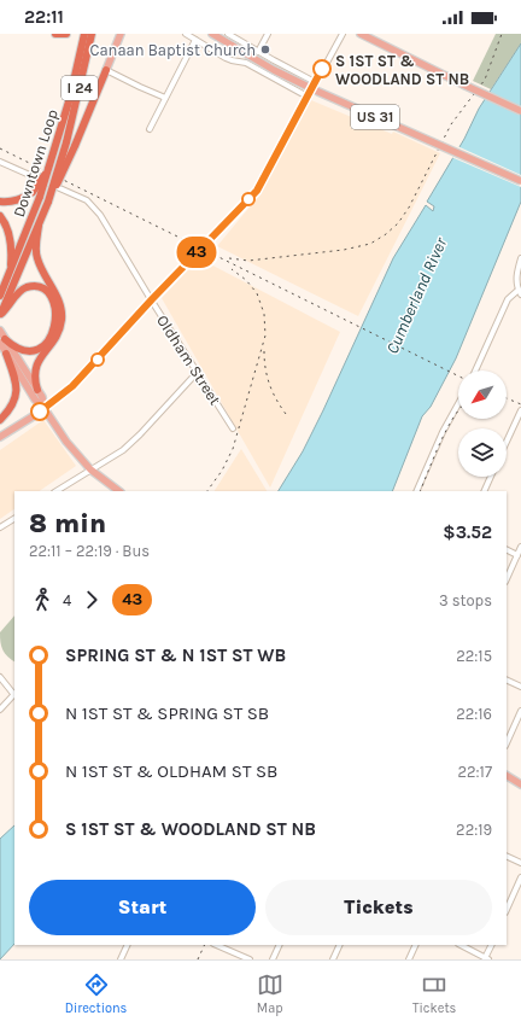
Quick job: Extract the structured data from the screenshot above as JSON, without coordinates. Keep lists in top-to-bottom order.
{
  "streets": {
    "highway": ["I 24", "Downtown Loop"],
    "main road": ["US 31"],
    "street": ["Oldham Street"]
  },
  "water": ["Cumberland River"],
  "places": ["Canaan Baptist Church", "S 1ST ST & WOODLAND ST NB"],
  "lines": ["bus line 43"],
  "north": "bottom left",
  "page": {
    "status": "22:11",
    "on_map": "43",
    "heading": ["8 min", "22:11 – 22:19 · Bus", "$3.52"],
    "legs": ["4", "43", "3 stops"],
    "list": [
      {
        "name": "SPRING ST & N 1ST ST WB",
        "value": "22:15"
      },
      {
        "name": "N 1ST ST & SPRING ST SB",
        "value": "22:16"
      },
      {
        "name": "N 1ST ST & OLDHAM ST SB",
        "value": "22:17"
      },
      {
        "name": "S 1ST ST & WOODLAND ST NB",
        "value": "22:19"
      }
    ],
    "buttons": ["Start", "Tickets"],
    "tabs": ["Directions", "Map", "Tickets"]
  }
}
